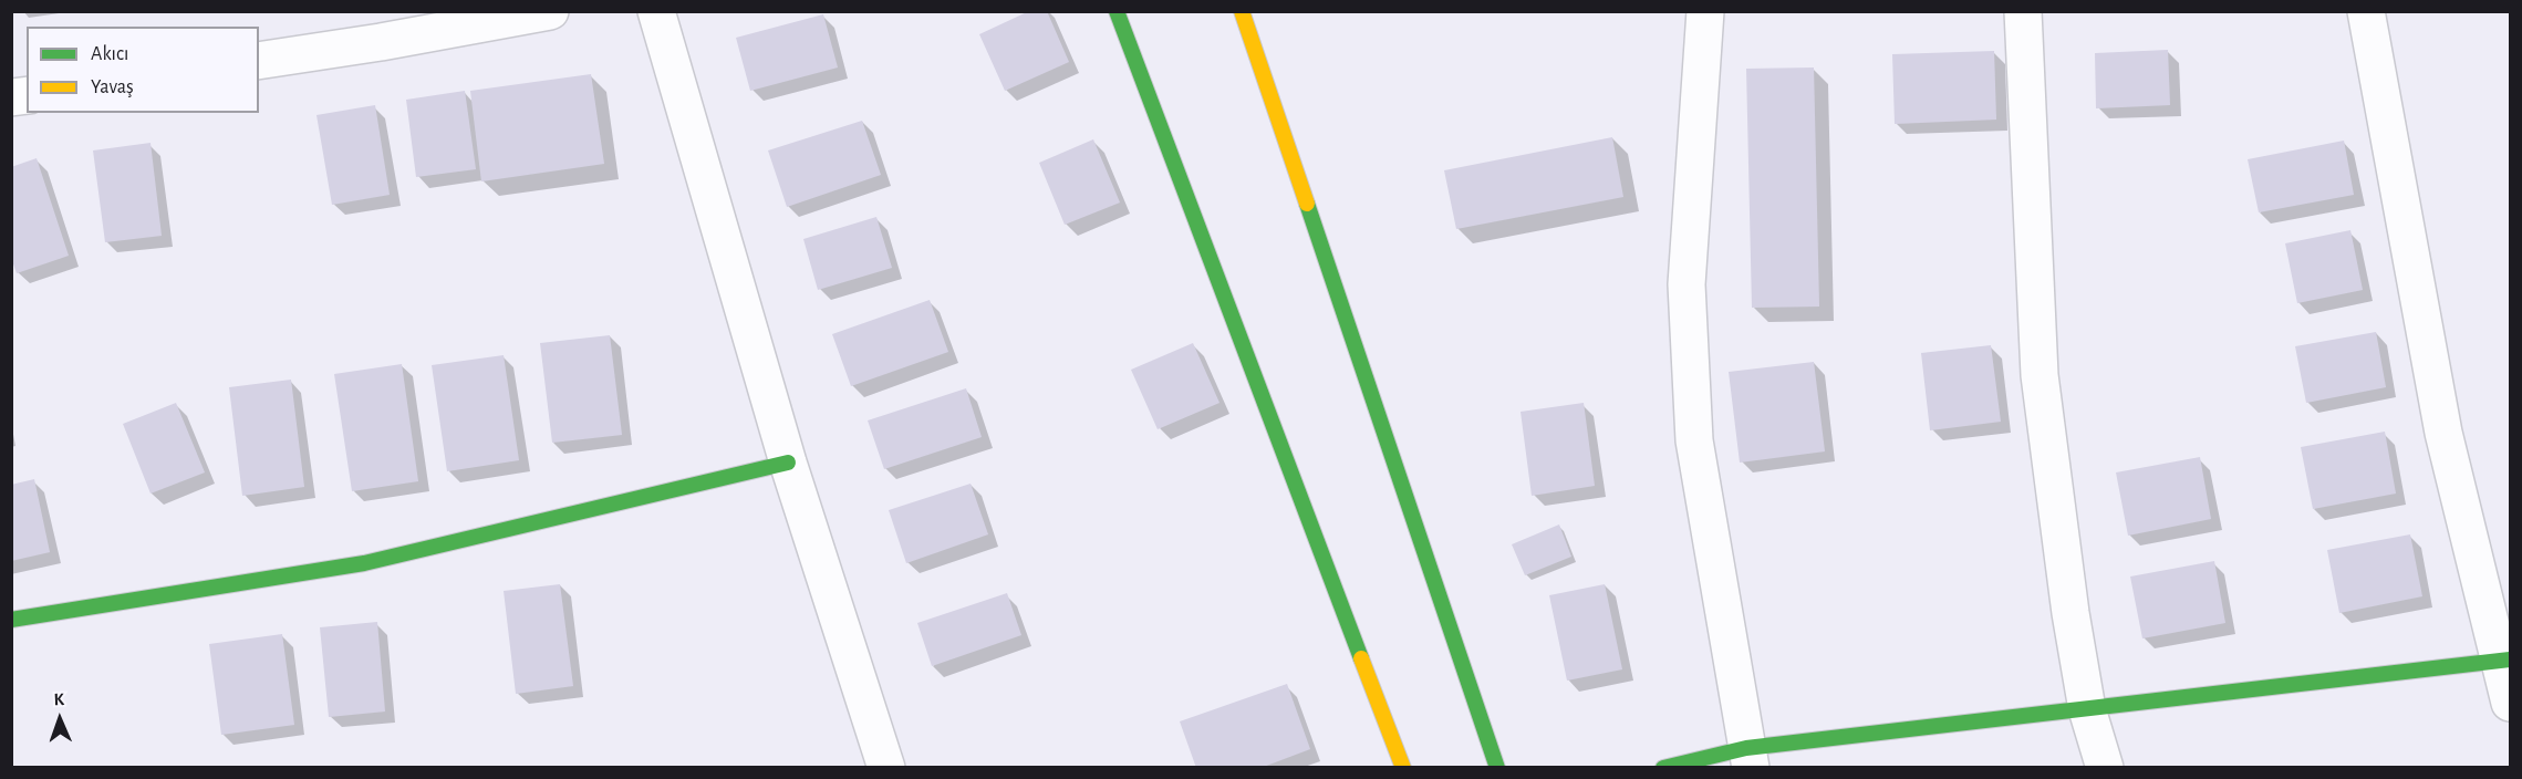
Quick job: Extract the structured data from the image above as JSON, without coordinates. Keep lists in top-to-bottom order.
{
  "legend": ["Akıcı", "Yavaş"],
  "north": "top"
}
